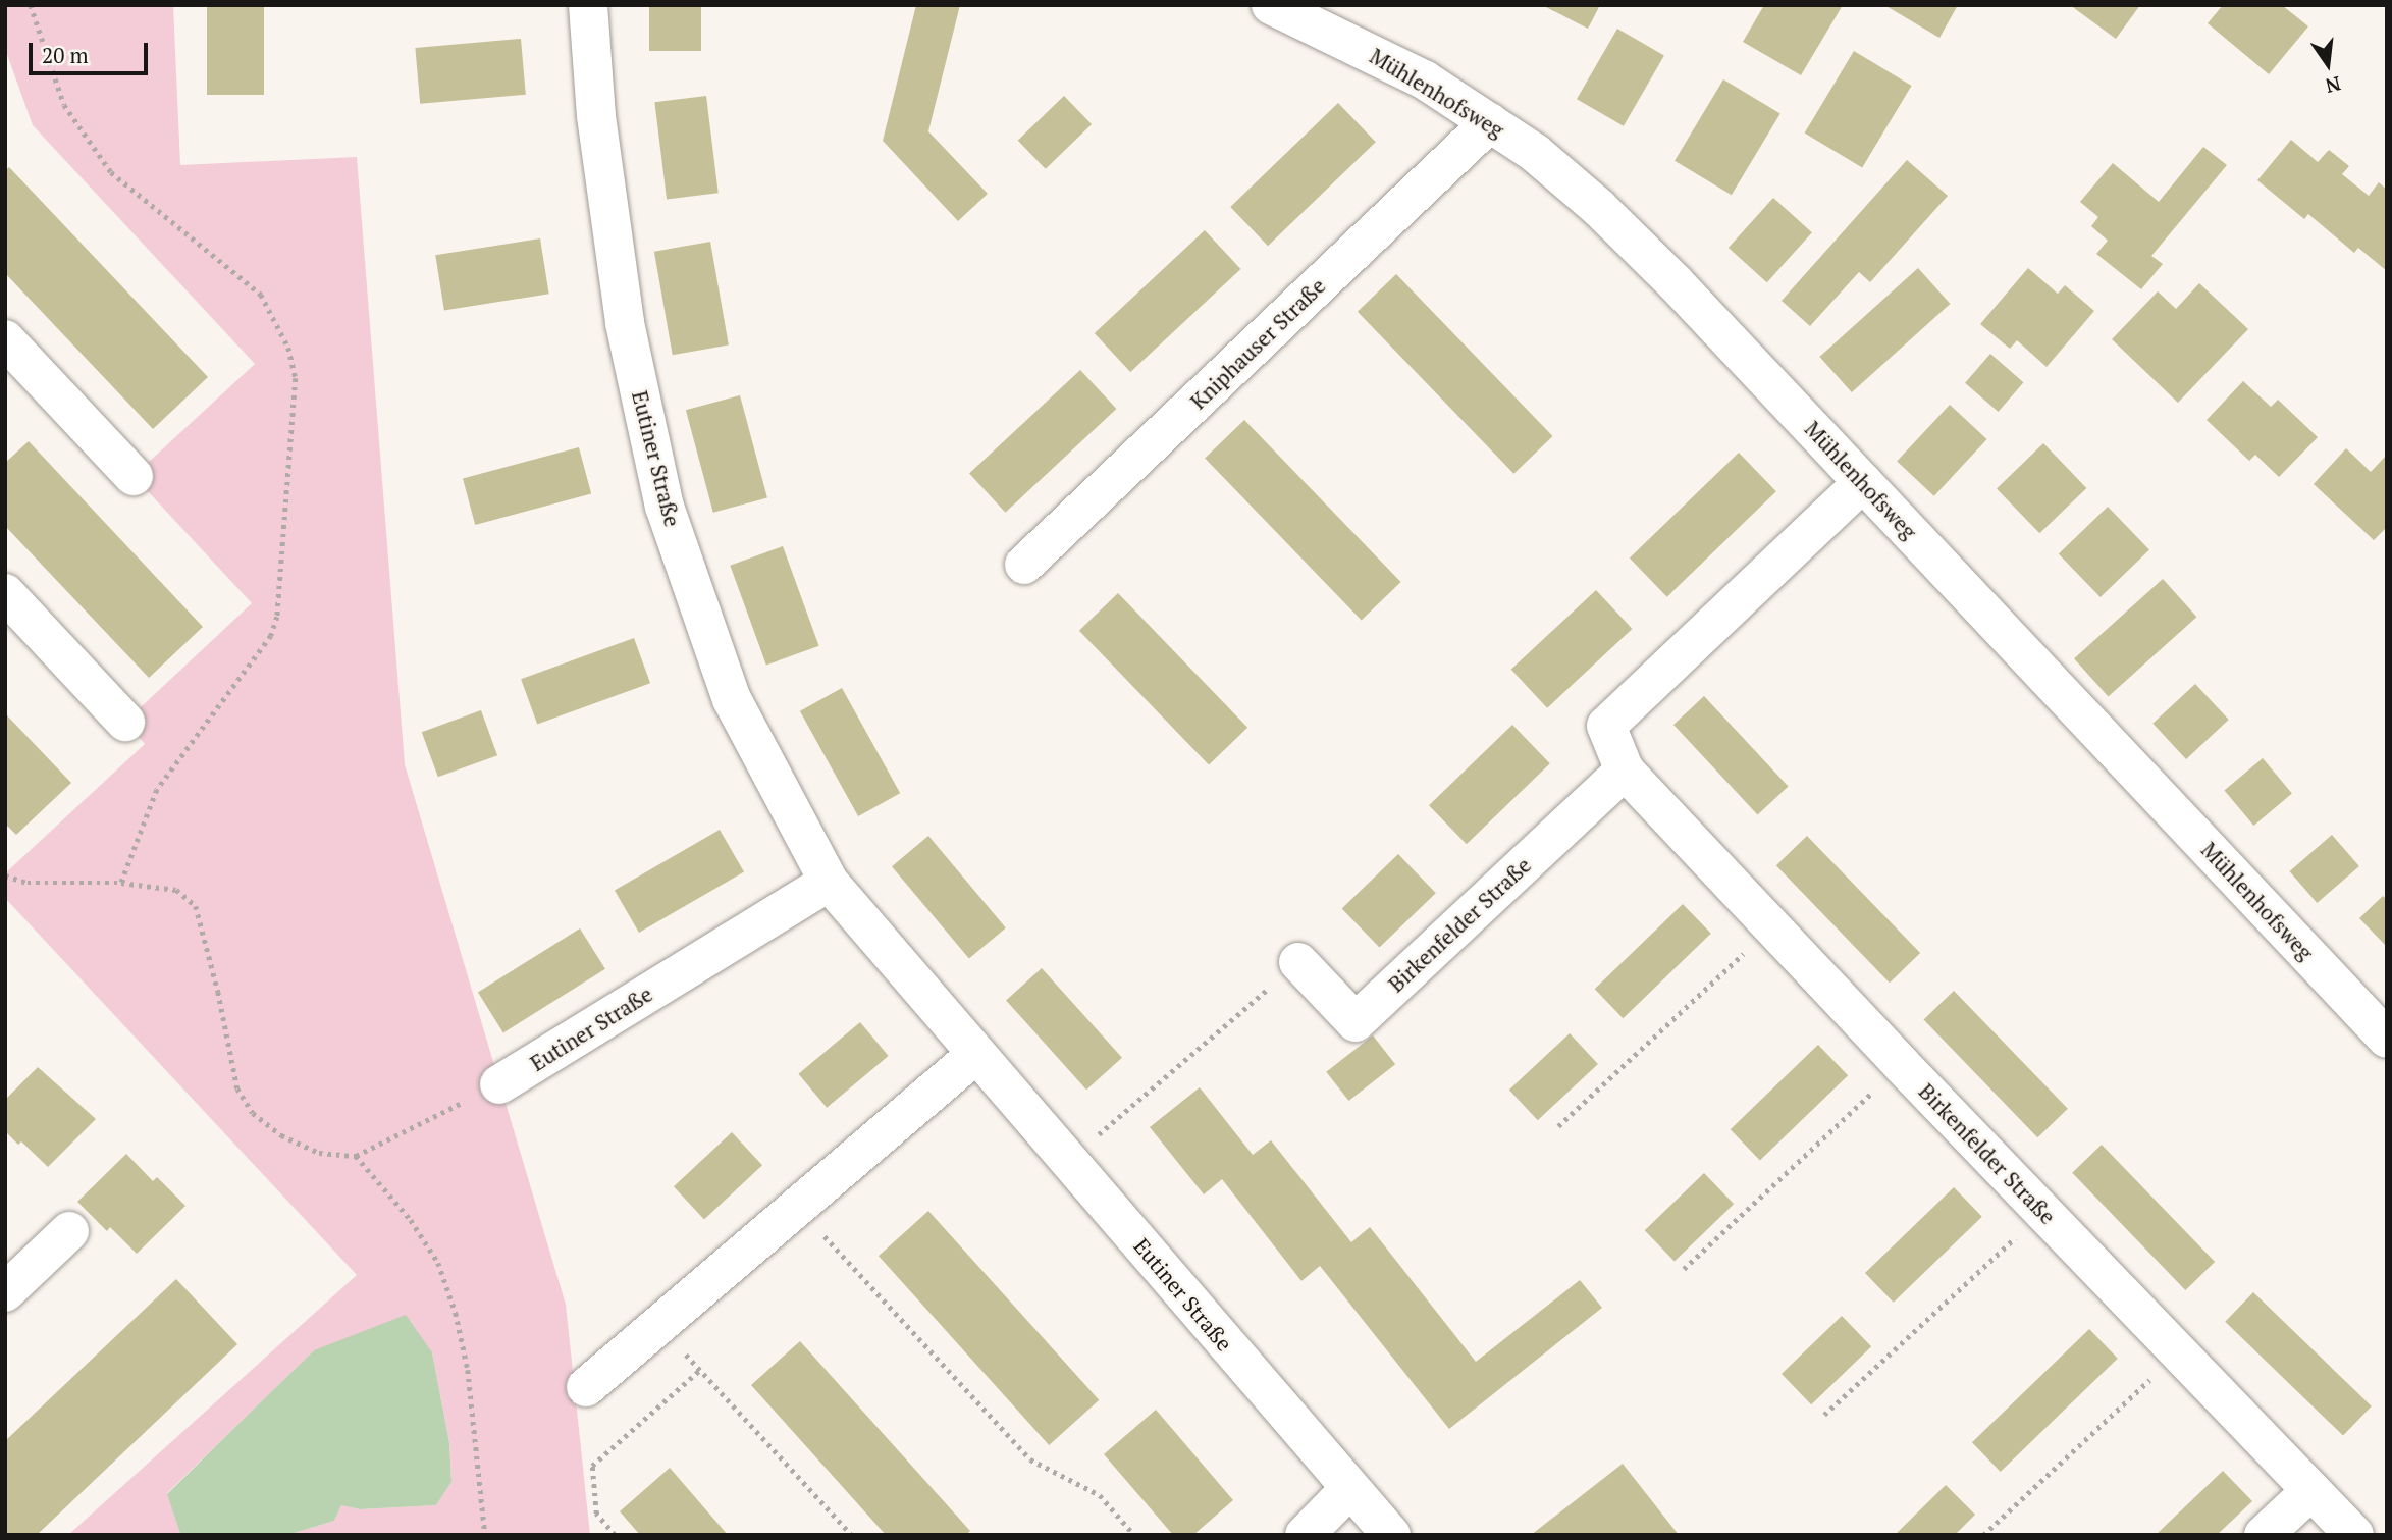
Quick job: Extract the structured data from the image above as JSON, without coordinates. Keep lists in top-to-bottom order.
{
  "streets": {
    "street": [
      "Mühlenhofsweg",
      "Kniphauser Straße",
      "Eutiner Straße",
      "Birkenfelder Straße"
    ]
  },
  "crossings": [
    ["Mühlenhofsweg", "Kniphauser Straße"],
    ["Mühlenhofsweg", "Birkenfelder Straße"]
  ],
  "scale_bar": "20 m",
  "north": "bottom"
}
